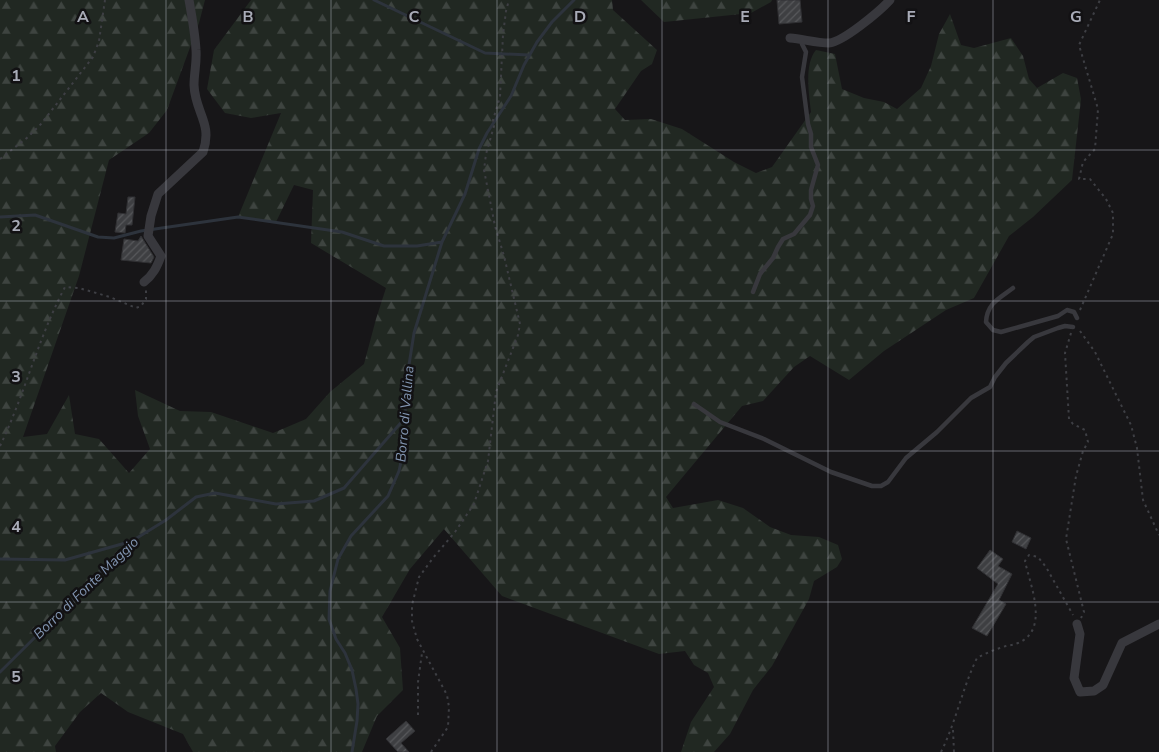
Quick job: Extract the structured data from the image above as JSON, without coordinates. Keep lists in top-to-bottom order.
{
  "water": ["Borro di Vallina", "Borro di Fonte Maggio"],
  "grid": {
    "columns": [
      "A",
      "B",
      "C",
      "D",
      "E",
      "F",
      "G"
    ],
    "rows": [
      "1",
      "2",
      "3",
      "4",
      "5"
    ]
  }
}
